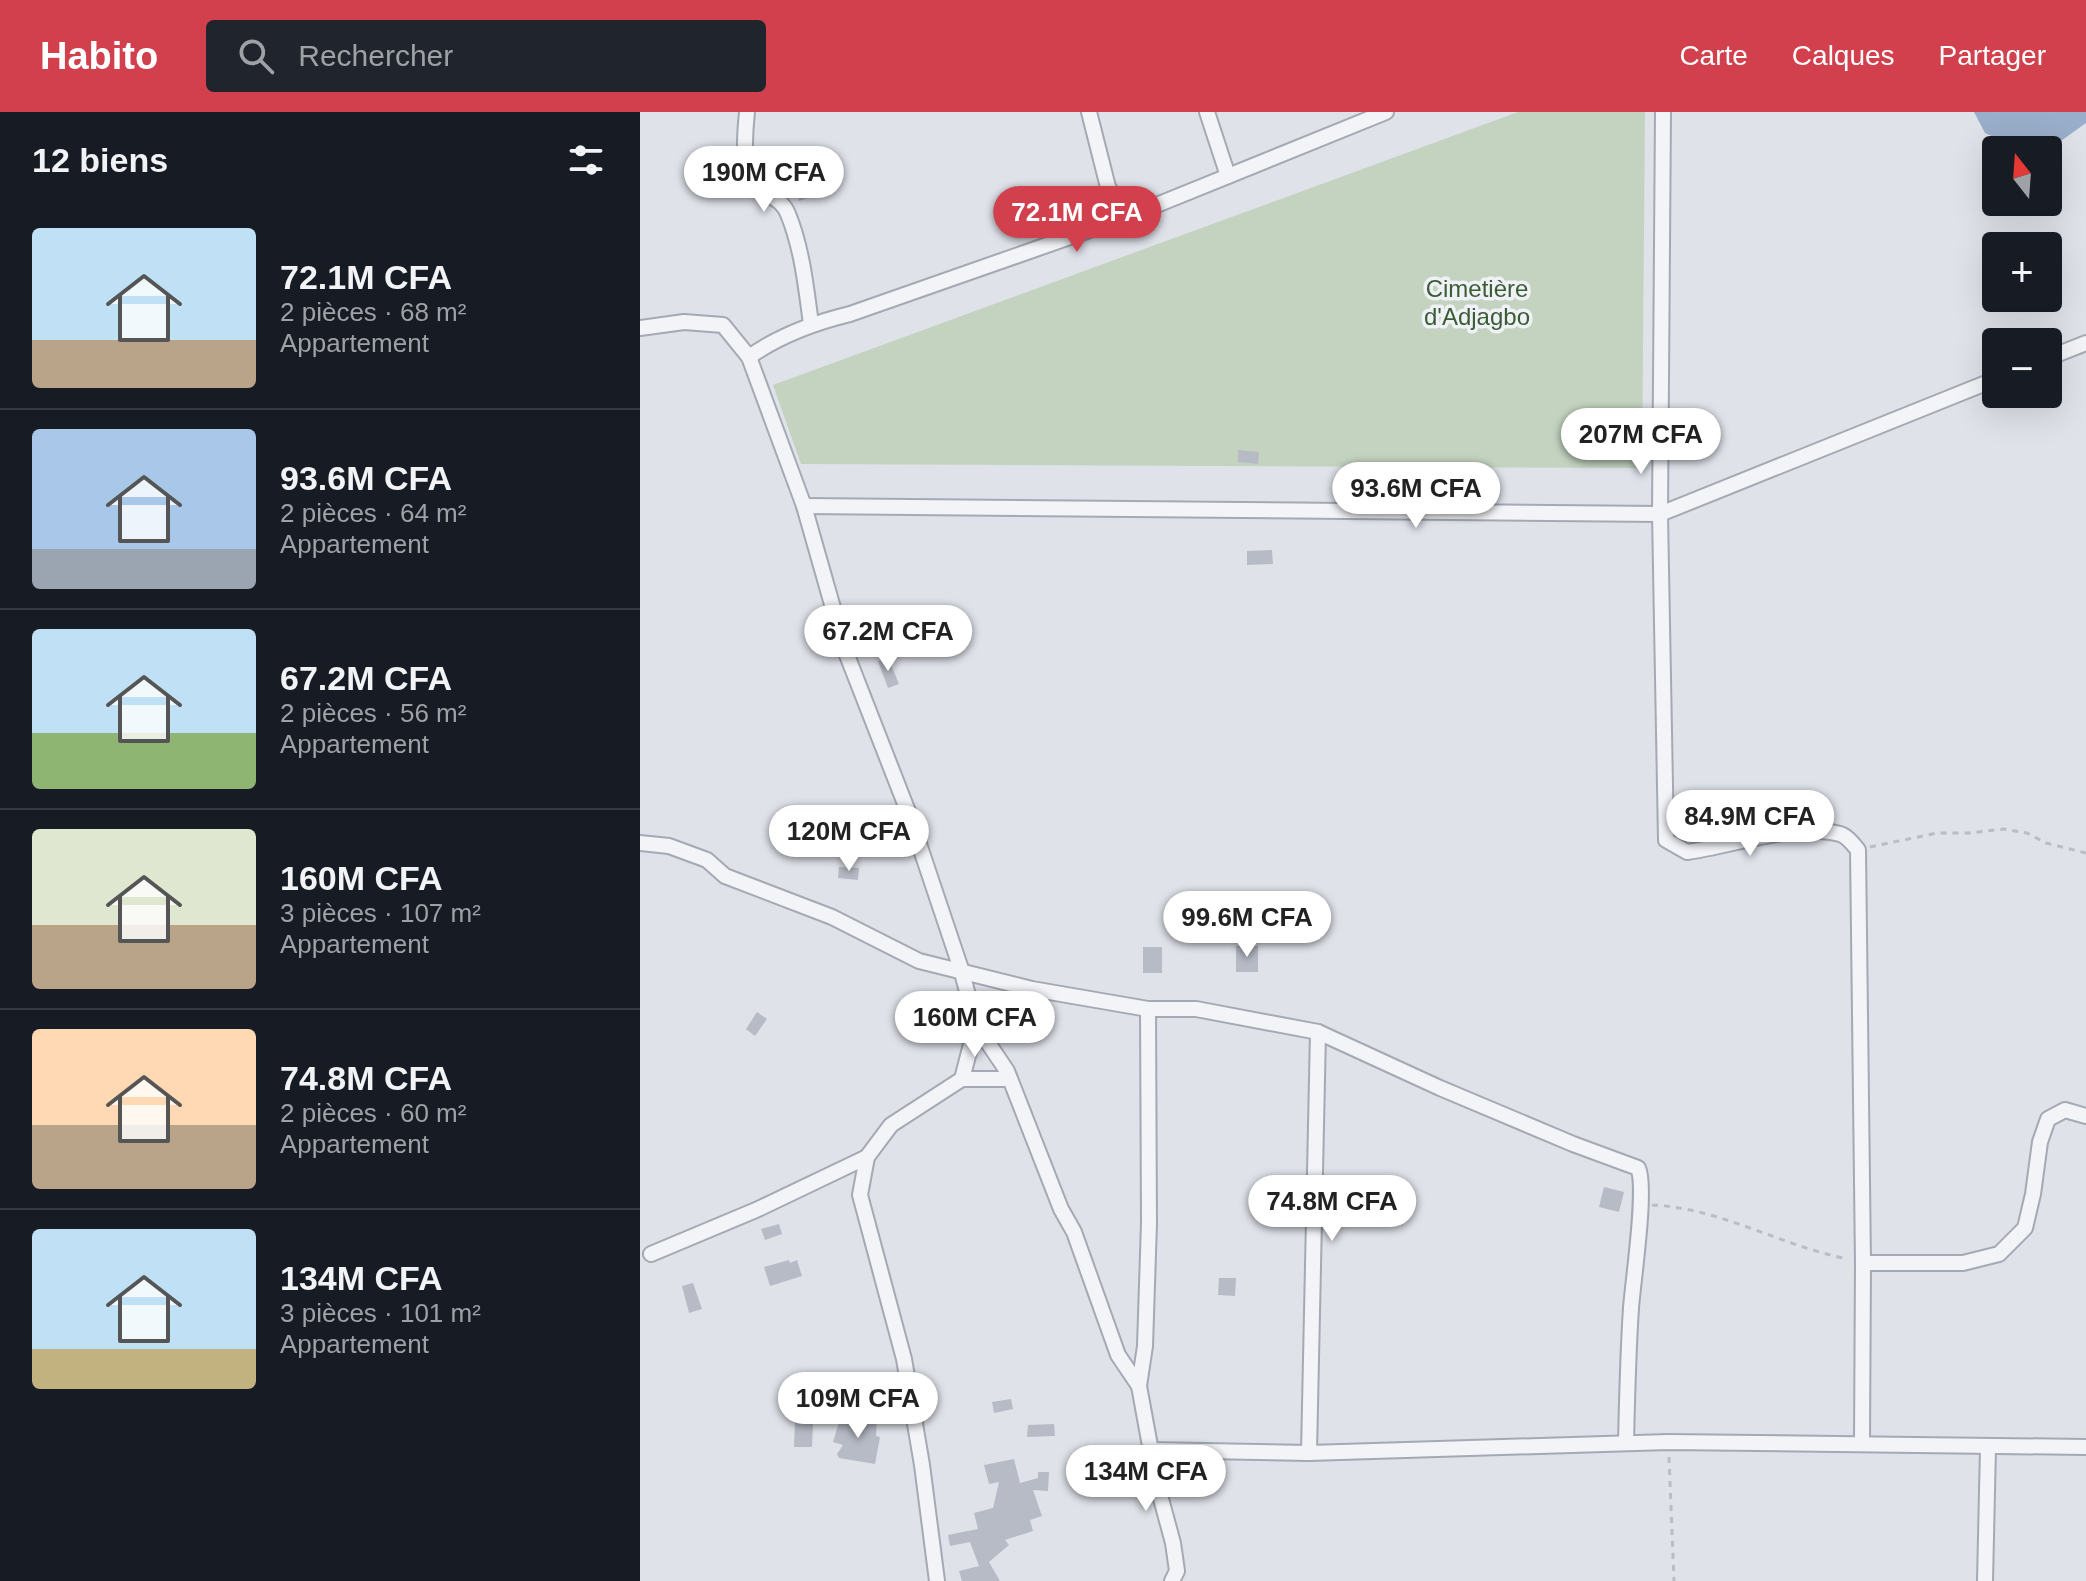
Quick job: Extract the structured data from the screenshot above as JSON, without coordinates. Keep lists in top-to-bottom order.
{
  "parks": ["Cimetière d'Adjagbo"],
  "north": "top",
  "page": {
    "header": "Habito",
    "search": "Rechercher",
    "nav": ["Carte", "Calques", "Partager"],
    "heading": "12 biens",
    "map_buttons": ["+", "−"],
    "price": [
      "190M CFA",
      "72.1M CFA",
      "207M CFA",
      "93.6M CFA",
      "67.2M CFA",
      "84.9M CFA",
      "120M CFA",
      "99.6M CFA",
      "160M CFA",
      "74.8M CFA",
      "109M CFA",
      "134M CFA"
    ],
    "list": [
      {
        "name": "72.1M CFA",
        "note": "2 pièces · 68 m² · Appartement"
      },
      {
        "name": "93.6M CFA",
        "note": "2 pièces · 64 m² · Appartement"
      },
      {
        "name": "67.2M CFA",
        "note": "2 pièces · 56 m² · Appartement"
      },
      {
        "name": "160M CFA",
        "note": "3 pièces · 107 m² · Appartement"
      },
      {
        "name": "74.8M CFA",
        "note": "2 pièces · 60 m² · Appartement"
      },
      {
        "name": "134M CFA",
        "note": "3 pièces · 101 m² · Appartement"
      }
    ]
  }
}
